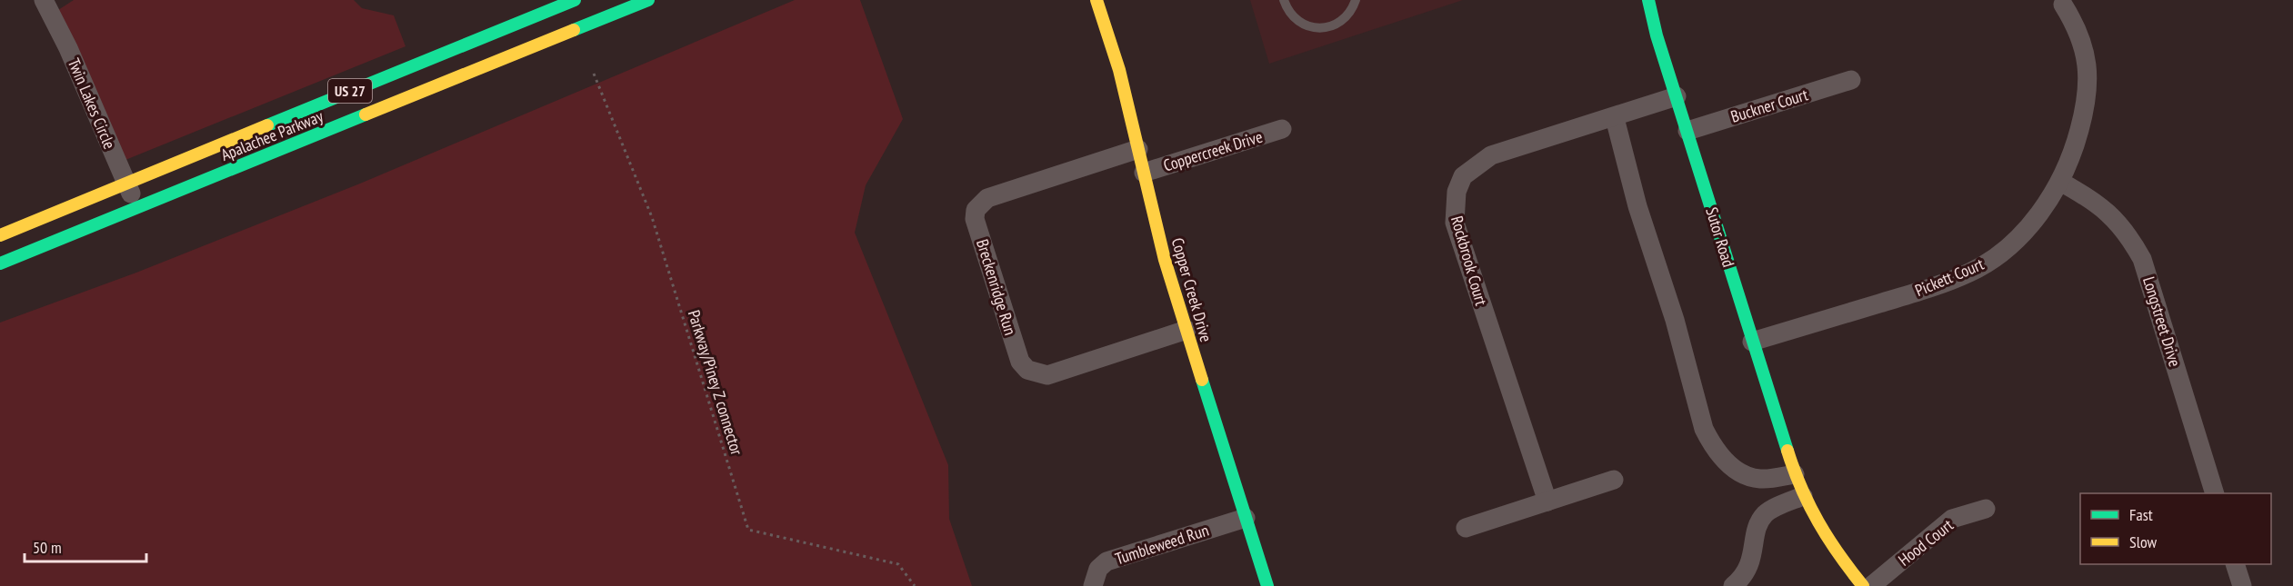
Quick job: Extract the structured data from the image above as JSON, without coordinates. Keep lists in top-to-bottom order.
{
  "streets": {
    "main road": [
      "US 27",
      "Apalachee Parkway",
      "Sutor Road",
      "Copper Creek Drive"
    ],
    "street": [
      "Twin Lakes Circle",
      "Buckner Court",
      "Coppercreek Drive",
      "Rockbrook Court",
      "Pickett Court",
      "Breckenridge Run",
      "Longstreet Drive",
      "Hood Court",
      "Tumbleweed Run"
    ],
    "path": ["Parkway/Piney Z connector"]
  },
  "crossings": [
    ["Twin Lakes Circle", "Apalachee Parkway"],
    ["Buckner Court", "Sutor Road"],
    ["Coppercreek Drive", "Copper Creek Drive"],
    ["Sutor Road", "Rockbrook Court"],
    ["Sutor Road", "Pickett Court"],
    ["Pickett Court", "Longstreet Drive"],
    ["Breckenridge Run", "Copper Creek Drive"],
    ["Copper Creek Drive", "Tumbleweed Run"]
  ],
  "legend": ["Fast", "Slow"],
  "scale_bar": "50 m"
}
